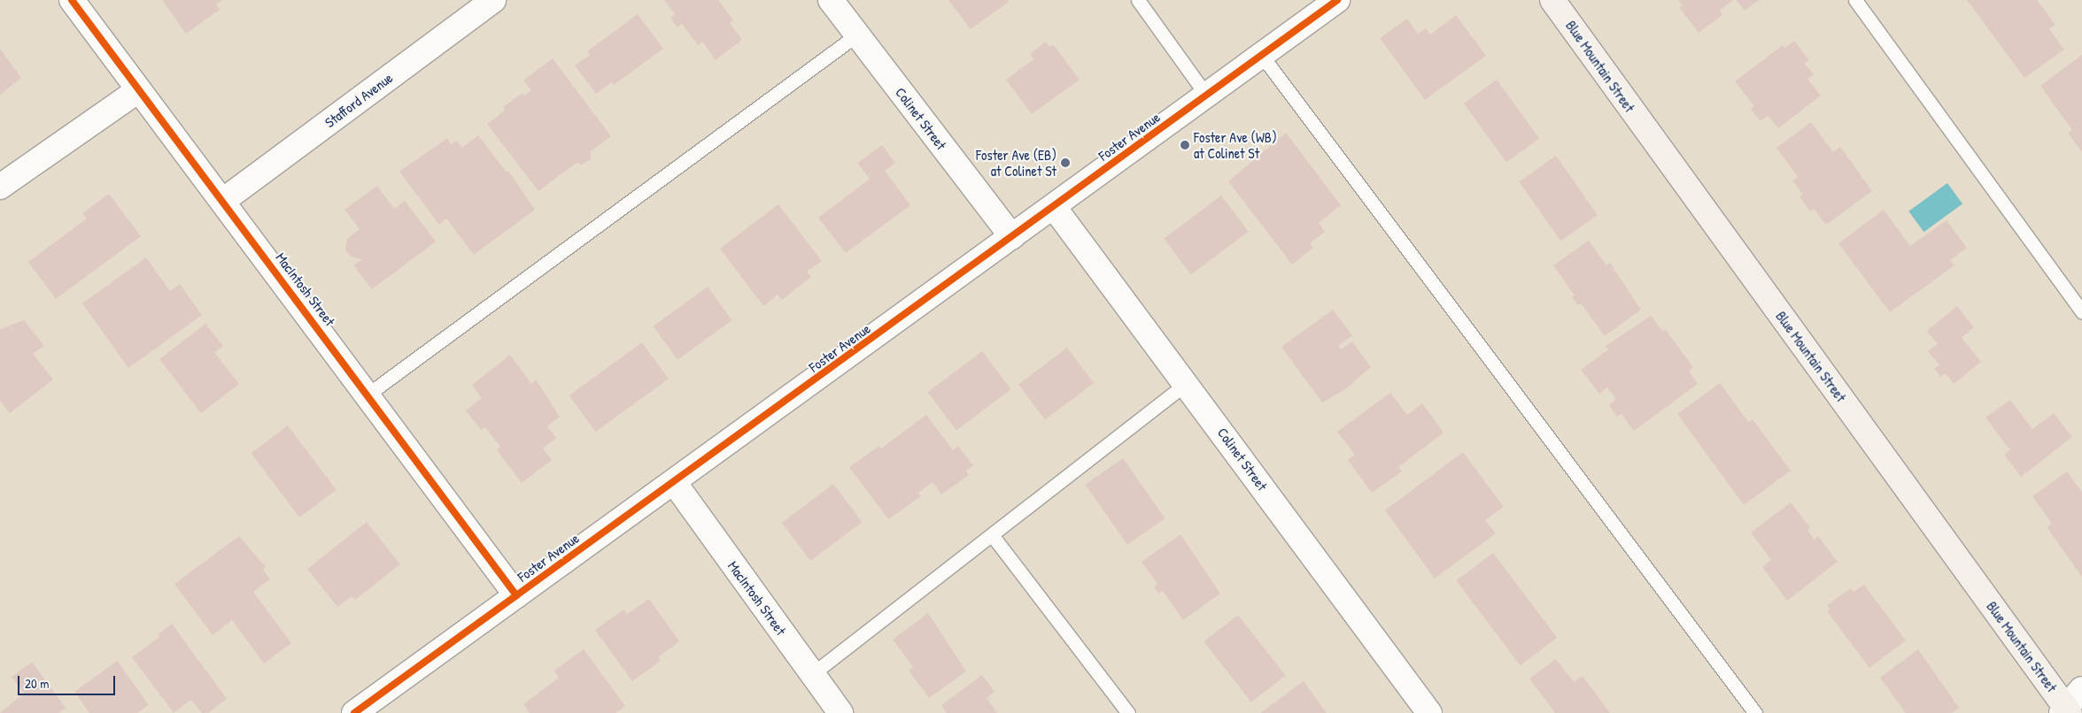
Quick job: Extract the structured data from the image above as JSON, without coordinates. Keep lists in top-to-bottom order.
{
  "streets": {
    "main road": ["Blue Mountain Street"],
    "street": [
      "Stafford Avenue",
      "Colinet Street",
      "Foster Avenue",
      "MacIntosh Street"
    ]
  },
  "crossings": [
    ["Stafford Avenue", "MacIntosh Street"],
    ["Colinet Street", "Foster Avenue"],
    ["Foster Avenue", "MacIntosh Street"]
  ],
  "places": ["Foster Ave (WB) at Colinet St", "Foster Ave (EB) at Colinet St"],
  "scale_bar": "20 m"
}
